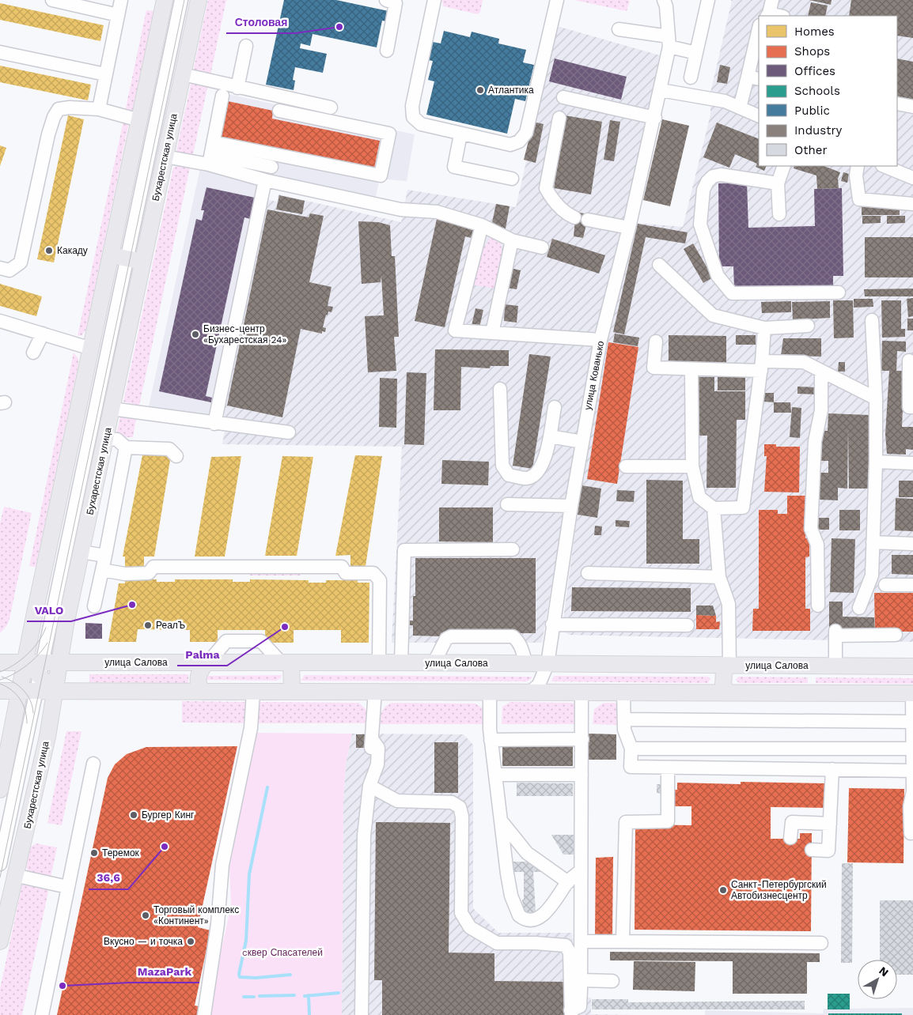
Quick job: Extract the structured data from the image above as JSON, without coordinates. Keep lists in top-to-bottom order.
{
  "streets": {
    "main road": ["Бухарестская улица", "улица Салова"],
    "street": ["улица Кованько"]
  },
  "crossings": [
    ["Бухарестская улица", "улица Салова"],
    ["улица Кованько", "улица Салова"]
  ],
  "parks": ["cквер Спасателей"],
  "places": [
    "Столовая",
    "Атлантика",
    "Какаду",
    "Бизнес-центр «Бухарестская 24»",
    "VALO",
    "РеалЪ",
    "Palma",
    "Бургер Кинг",
    "36,6",
    "Теремок",
    "Санкт-Петербургский Автобизнесцентр",
    "Торговый комплекс «Континент»",
    "Вкусно — и точка",
    "MazaPark"
  ],
  "legend": [
    "Homes",
    "Shops",
    "Offices",
    "Schools",
    "Public",
    "Industry",
    "Other"
  ],
  "north": "top right"
}
